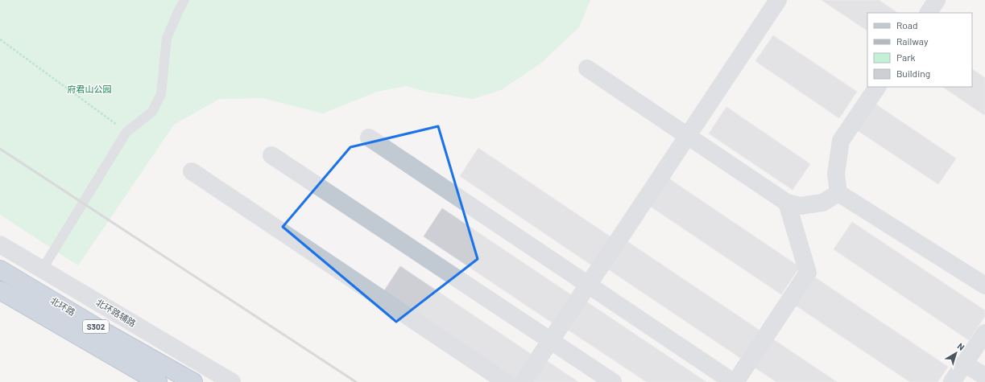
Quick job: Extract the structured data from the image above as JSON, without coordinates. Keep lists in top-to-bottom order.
{
  "streets": {
    "highway": ["北环路", "S302"],
    "street": ["北环路辅路"]
  },
  "parks": ["府君山公园"],
  "legend": [
    "Road",
    "Railway",
    "Park",
    "Building"
  ],
  "north": "top right"
}
